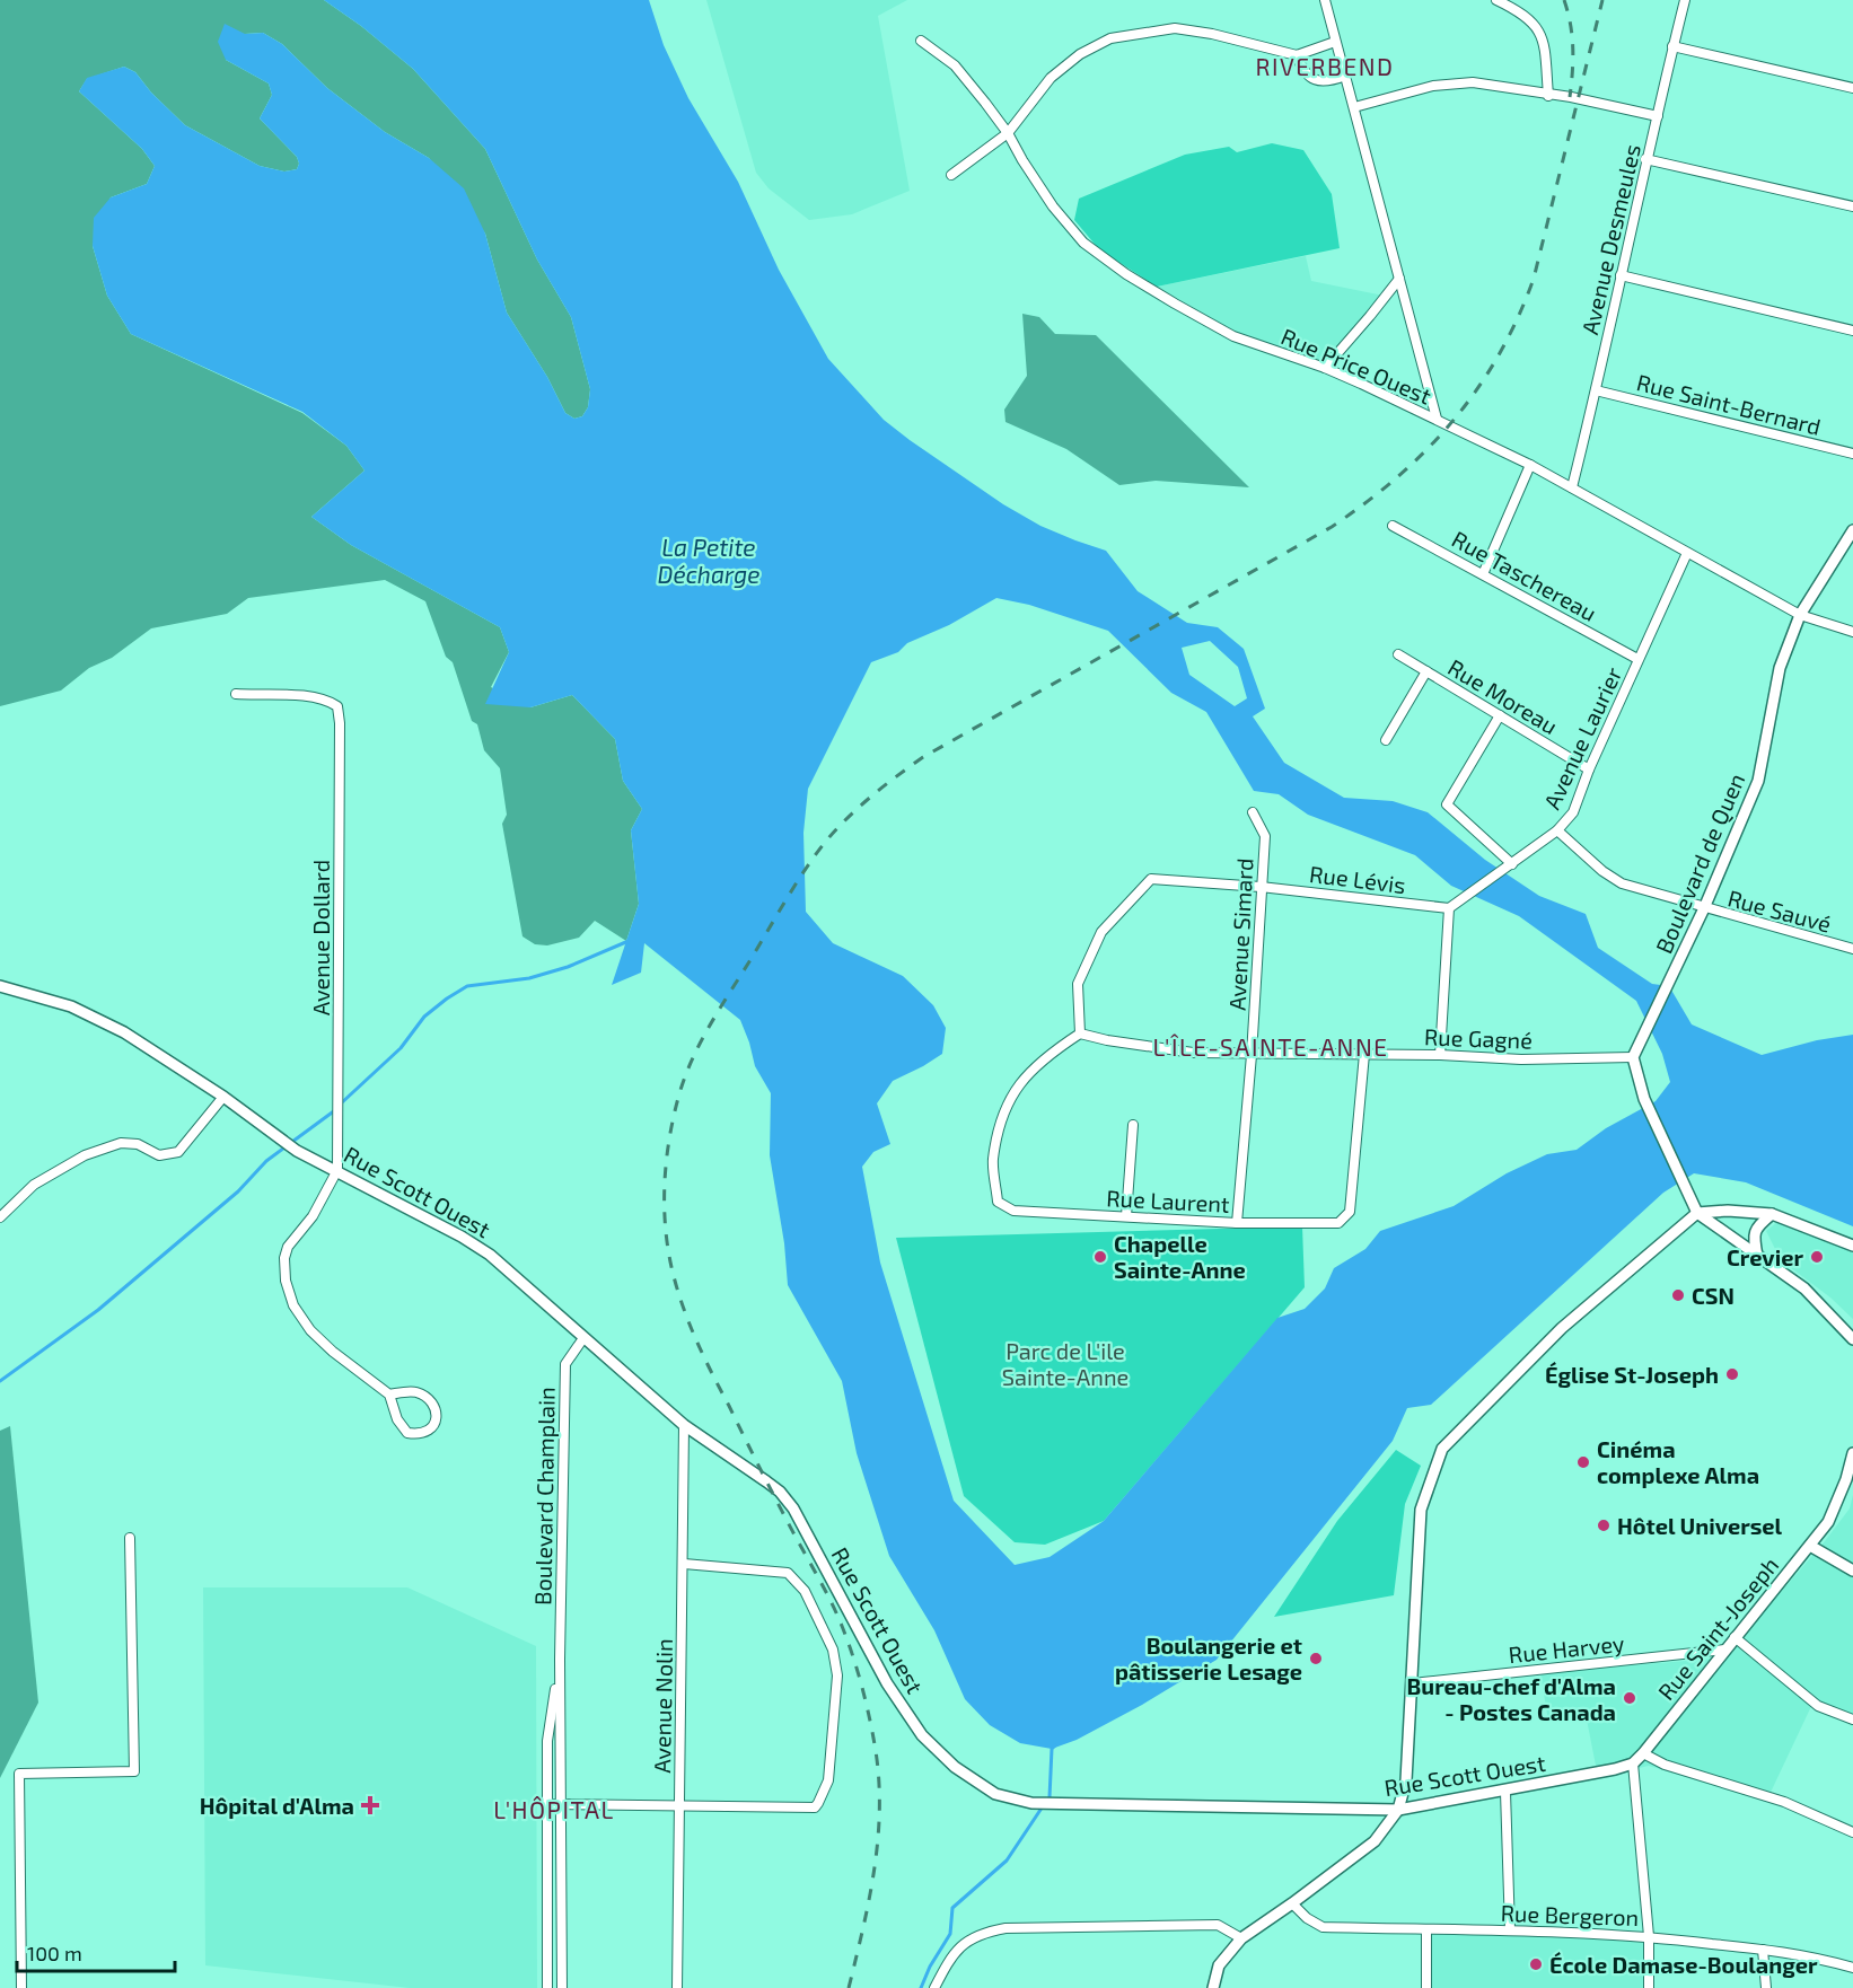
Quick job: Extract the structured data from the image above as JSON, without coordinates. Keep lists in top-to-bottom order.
{
  "streets": {
    "street": [
      "Avenue Desmeules",
      "Rue Price Ouest",
      "Rue Saint-Bernard",
      "Rue Taschereau",
      "Rue Moreau",
      "Avenue Laurier",
      "Boulevard de Quen",
      "Rue Lévis",
      "Rue Sauvé",
      "Avenue Simard",
      "Avenue Dollard",
      "Rue Gagné",
      "Rue Scott Ouest",
      "Rue Laurent",
      "Boulevard Champlain",
      "Rue Saint-Joseph",
      "Rue Harvey",
      "Avenue Nolin",
      "Rue Bergeron"
    ]
  },
  "crossings": [
    ["Avenue Desmeules", "Rue Price Ouest"],
    ["Avenue Desmeules", "Rue Saint-Bernard"],
    ["Rue Price Ouest", "Avenue Laurier"],
    ["Rue Price Ouest", "Boulevard de Quen"],
    ["Rue Taschereau", "Avenue Laurier"],
    ["Rue Moreau", "Avenue Laurier"],
    ["Avenue Laurier", "Rue Lévis"],
    ["Avenue Laurier", "Rue Sauvé"],
    ["Boulevard de Quen", "Rue Sauvé"],
    ["Boulevard de Quen", "Rue Gagné"],
    ["Rue Lévis", "Avenue Simard"],
    ["Rue Lévis", "Rue Gagné"],
    ["Rue Lévis", "Rue Laurent"],
    ["Avenue Simard", "Rue Gagné"],
    ["Avenue Simard", "Rue Laurent"],
    ["Avenue Dollard", "Rue Scott Ouest"],
    ["Rue Gagné", "Rue Laurent"],
    ["Rue Scott Ouest", "Boulevard Champlain"],
    ["Rue Scott Ouest", "Rue Saint-Joseph"],
    ["Rue Scott Ouest", "Avenue Nolin"],
    ["Rue Saint-Joseph", "Rue Harvey"]
  ],
  "districts": ["RIVERBEND", "L'ÎLE-SAINTE-ANNE", "L'HÔPITAL"],
  "water": ["La Petite Décharge"],
  "parks": ["Parc de L'ile Sainte-Anne"],
  "places": {
    "other": [
      "Chapelle Sainte-Anne",
      "Crevier",
      "CSN",
      "Église St-Joseph",
      "Cinéma complexe Alma",
      "Hôtel Universel",
      "Boulangerie et pâtisserie Lesage",
      "Bureau-chef d'Alma - Postes Canada",
      "École Damase-Boulanger"
    ],
    "health": ["Hôpital d'Alma"]
  },
  "scale_bar": "100 m"
}
